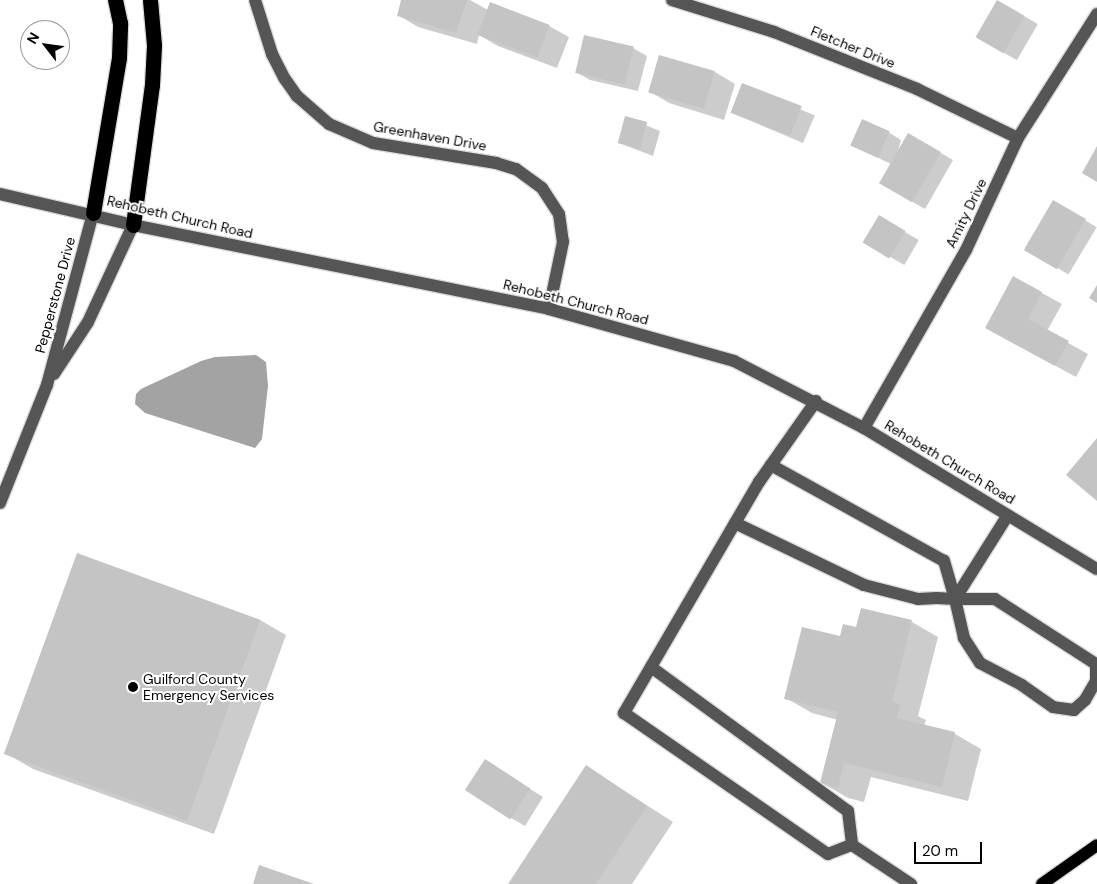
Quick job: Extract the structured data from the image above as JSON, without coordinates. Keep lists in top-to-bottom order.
{
  "streets": {
    "street": [
      "Fletcher Drive",
      "Greenhaven Drive",
      "Amity Drive",
      "Rehobeth Church Road",
      "Pepperstone Drive"
    ]
  },
  "crossings": [
    ["Fletcher Drive", "Amity Drive"],
    ["Greenhaven Drive", "Rehobeth Church Road"],
    ["Amity Drive", "Rehobeth Church Road"],
    ["Rehobeth Church Road", "Pepperstone Drive"]
  ],
  "places": ["Guilford County Emergency Services"],
  "scale_bar": "20 m",
  "north": "top left"
}
